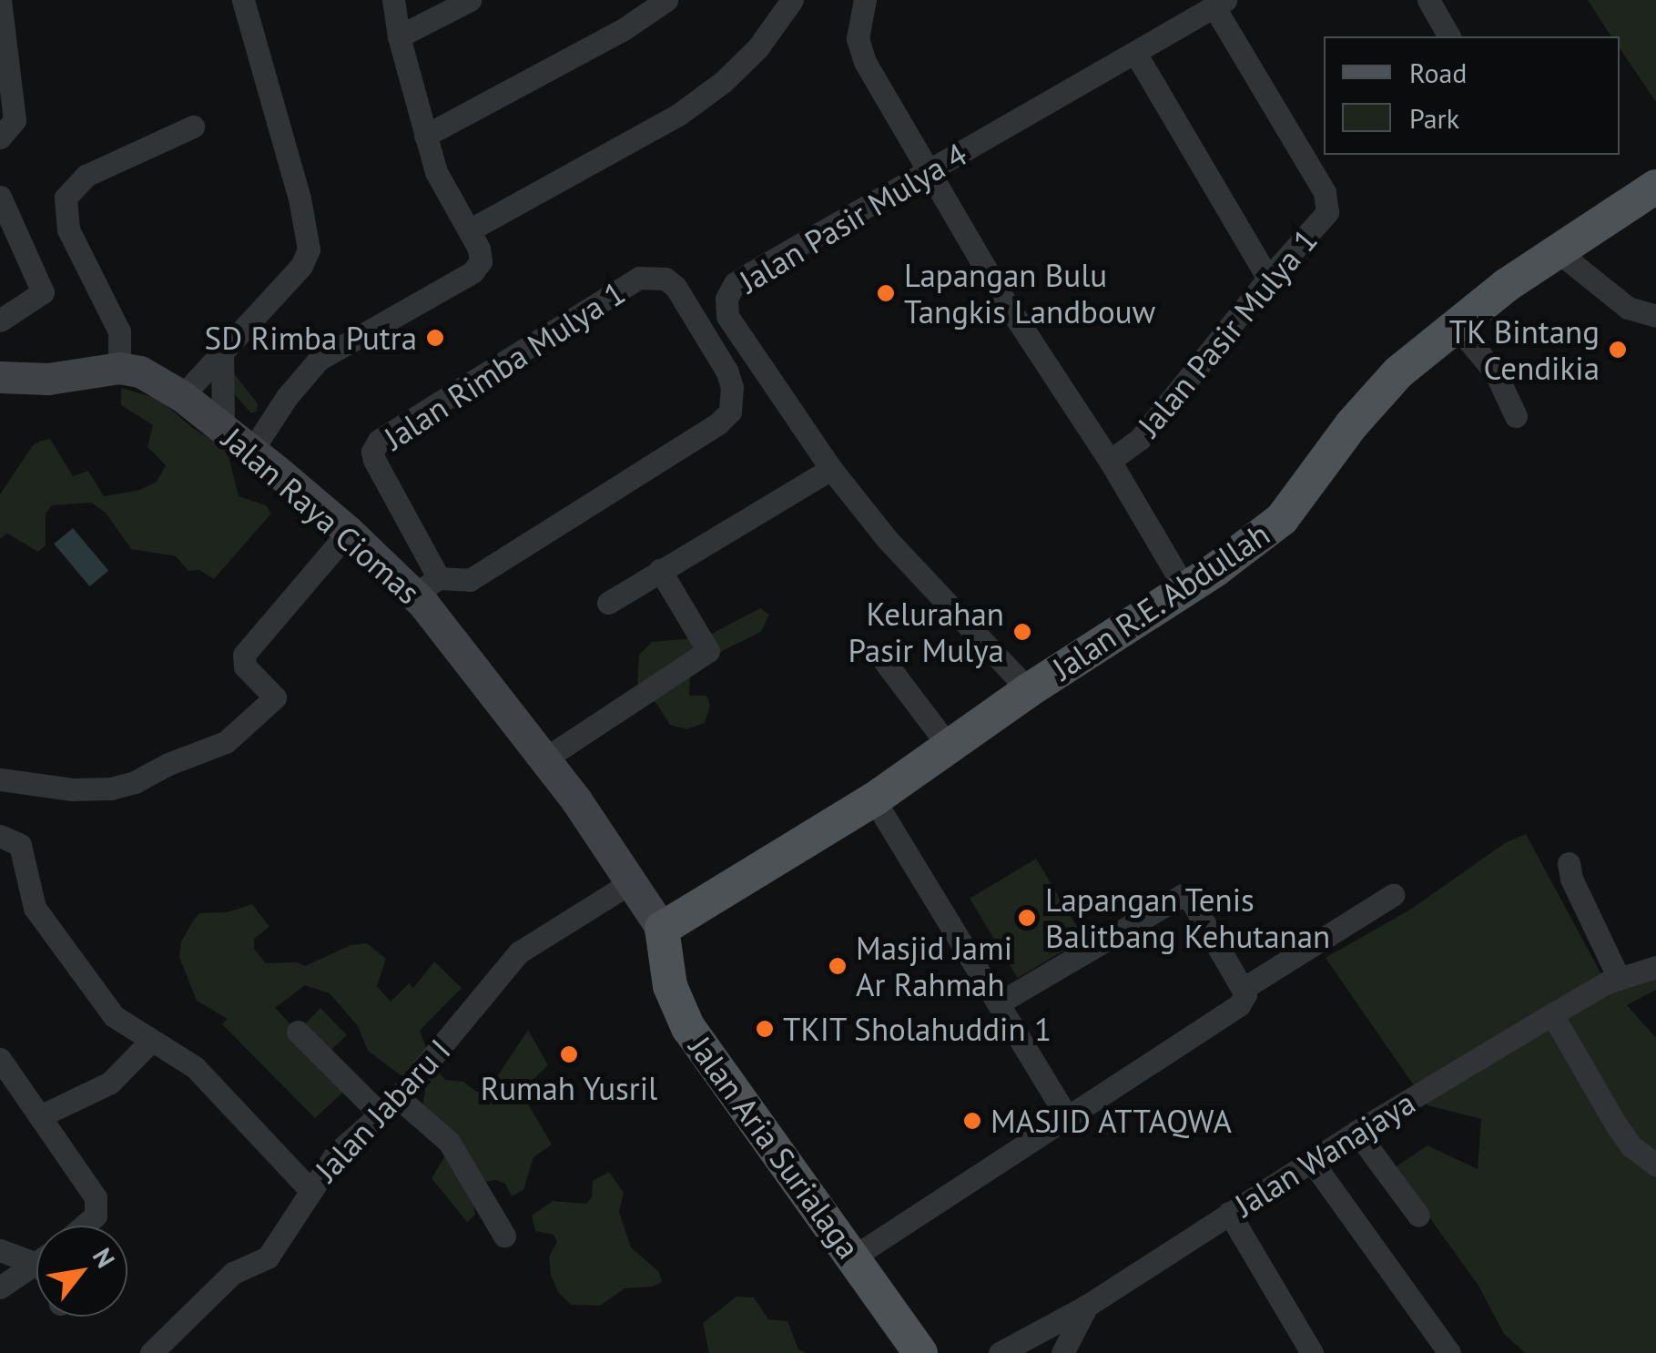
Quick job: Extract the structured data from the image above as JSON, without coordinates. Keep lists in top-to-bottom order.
{
  "streets": {
    "main road": ["Jalan Raya Ciomas", "Jalan R.E. Abdullah", "Jalan Aria Surialaga"],
    "street": [
      "Jalan Pasir Mulya 4",
      "Jalan Pasir Mulya 1",
      "Jalan Rimba Mulya 1",
      "Jalan Jabaru I",
      "Jalan Wanajaya"
    ]
  },
  "crossings": [
    ["Jalan Pasir Mulya 4", "Jalan Pasir Mulya 1"],
    ["Jalan Pasir Mulya 4", "Jalan R.E. Abdullah"],
    ["Jalan Pasir Mulya 1", "Jalan R.E. Abdullah"],
    ["Jalan Rimba Mulya 1", "Jalan Raya Ciomas"],
    ["Jalan Raya Ciomas", "Jalan R.E. Abdullah"],
    ["Jalan Raya Ciomas", "Jalan Jabaru I"],
    ["Jalan Raya Ciomas", "Jalan Aria Surialaga"],
    ["Jalan R.E. Abdullah", "Jalan Aria Surialaga"]
  ],
  "places": [
    "Lapangan Bulu Tangkis Landbouw",
    "SD Rimba Putra",
    "TK Bintang Cendikia",
    "Kelurahan Pasir Mulya",
    "Lapangan Tenis Balitbang Kehutanan",
    "Masjid Jami Ar Rahmah",
    "TKIT Sholahuddin 1",
    "Rumah Yusril",
    "MASJID ATTAQWA"
  ],
  "legend": ["Road", "Park"],
  "north": "top right"
}
